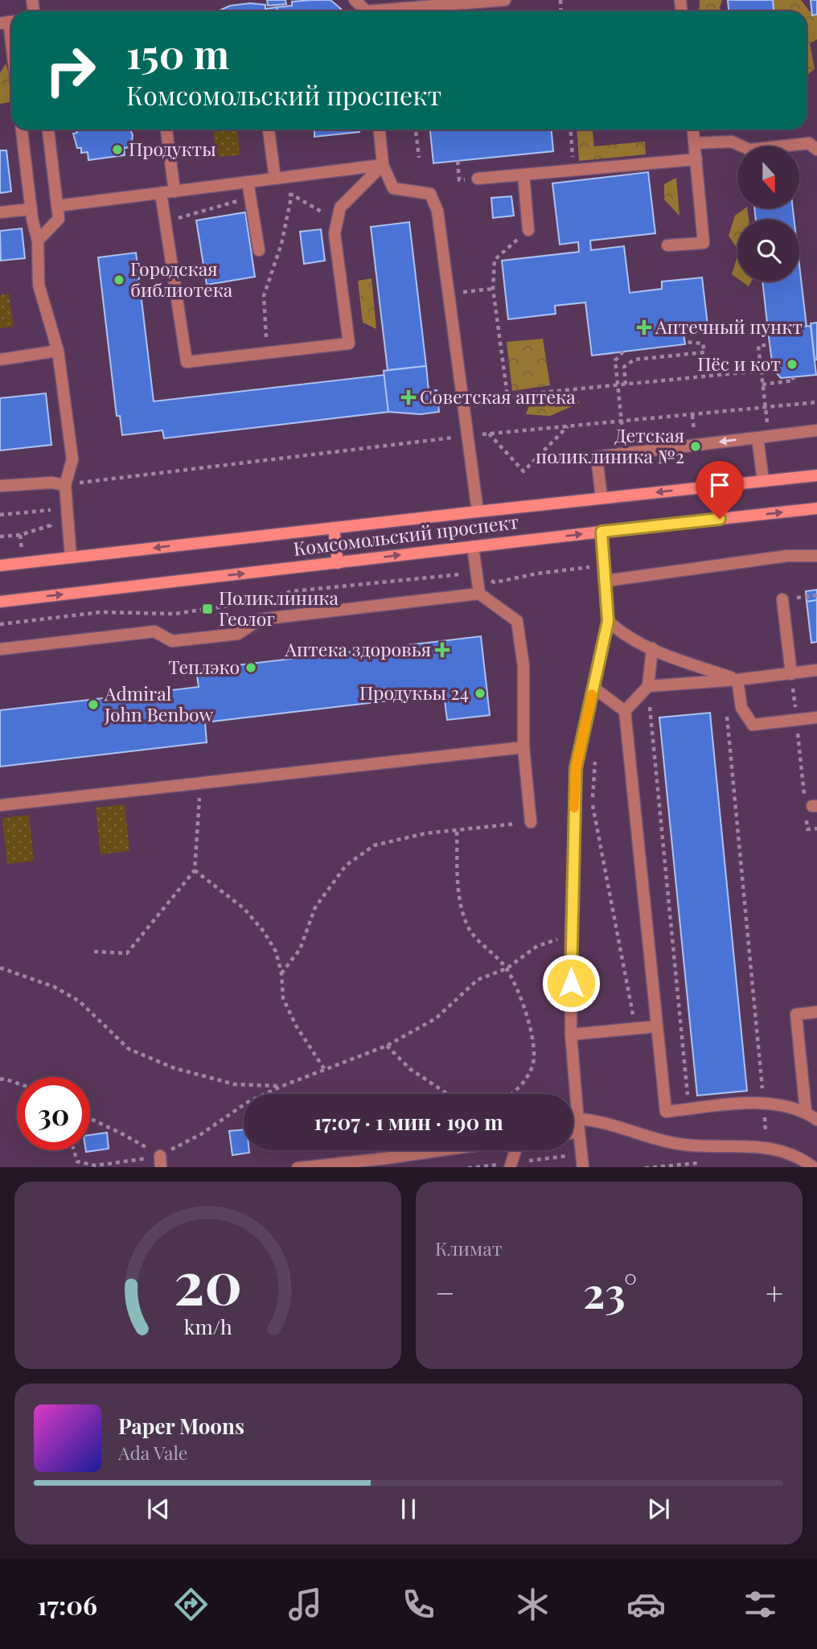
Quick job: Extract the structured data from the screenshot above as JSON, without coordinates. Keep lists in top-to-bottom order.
{
  "streets": {
    "main road": ["Комсомольский проспект"]
  },
  "places": {
    "other": [
      "Продукты",
      "Городская библиотека",
      "Пёс и кот",
      "Детская поликлиника №2",
      "Теплэко",
      "Продукьы 24",
      "Admiral John Benbow"
    ],
    "health": ["Аптечный пункт", "Советская аптека", "Аптека здоровья"],
    "transit": ["Поликлиника Геолог"]
  },
  "north": "bottom",
  "page": {
    "turn": ["150 m", "Комсомольский проспект"],
    "limit": "30",
    "trip": "17:07 · 1 мин · 190 m",
    "tile": "Климат",
    "heat": ["−", "23°", "+"],
    "song": ["Paper Moons", "Ada Vale"],
    "tabs": "17:06",
    "gauge": ["20", "km/h"]
  }
}
